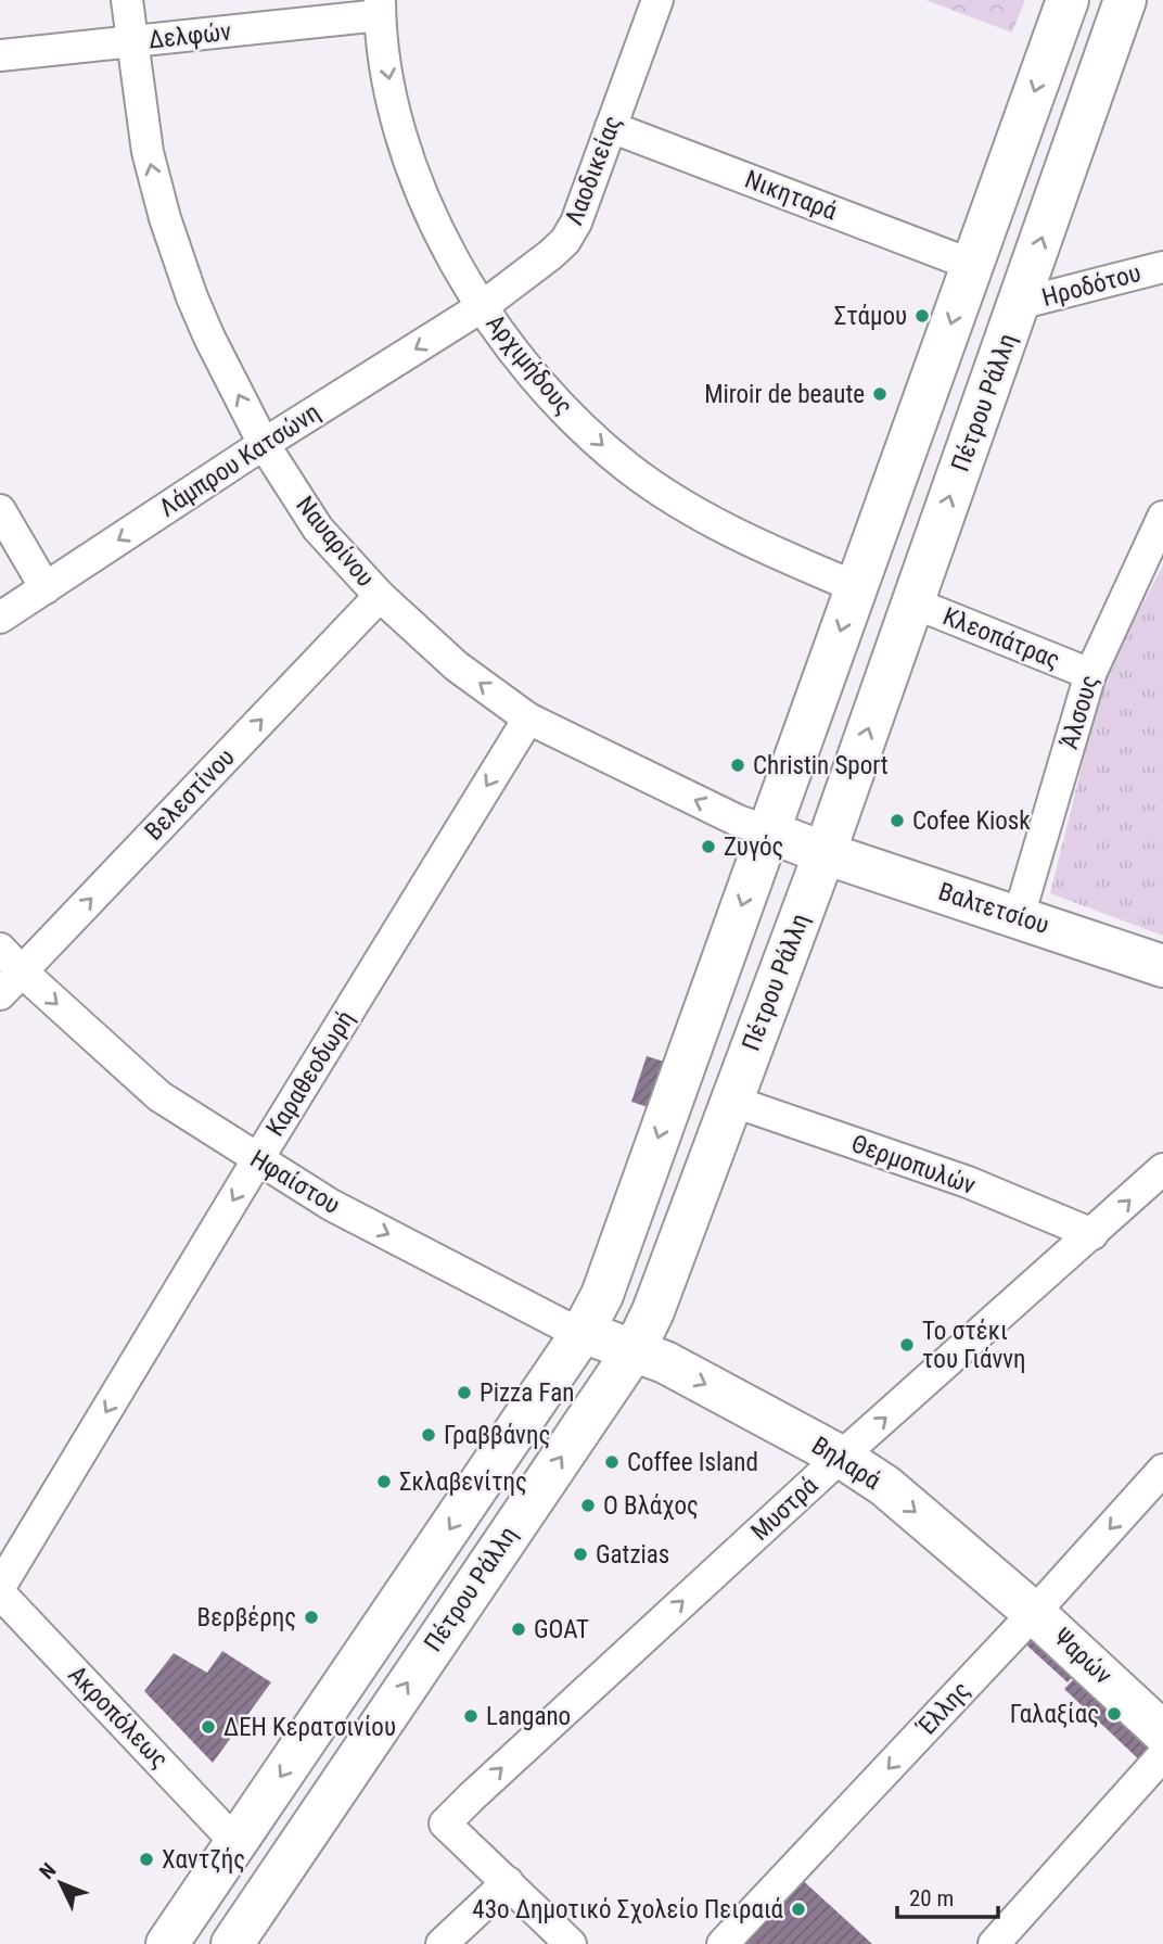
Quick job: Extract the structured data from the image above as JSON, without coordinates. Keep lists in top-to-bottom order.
{
  "streets": {
    "main road": [
      "Πέτρου Ράλλη",
      "Ναυαρίνου",
      "Βαλτετσίου",
      "Ηφαίστου",
      "Βηλαρά",
      "Ψαρών"
    ],
    "street": [
      "Δελφών",
      "Λαοδικείας",
      "Νικηταρά",
      "Ηροδότου",
      "Αρχιμήδους",
      "Λάμπρου Κατσώνη",
      "Κλεοπάτρας",
      "Άλσους",
      "Βελεστίνου",
      "Καραθεοδωρή",
      "Θερμοπυλών",
      "Μυστρά",
      "Έλλης",
      "Ακροπόλεως"
    ]
  },
  "crossings": [
    ["Δελφών", "Αρχιμήδους"],
    ["Δελφών", "Ναυαρίνου"],
    ["Λαοδικείας", "Νικηταρά"],
    ["Λαοδικείας", "Αρχιμήδους"],
    ["Λαοδικείας", "Λάμπρου Κατσώνη"],
    ["Νικηταρά", "Πέτρου Ράλλη"],
    ["Ηροδότου", "Πέτρου Ράλλη"],
    ["Αρχιμήδους", "Πέτρου Ράλλη"],
    ["Αρχιμήδους", "Λάμπρου Κατσώνη"],
    ["Πέτρου Ράλλη", "Ναυαρίνου"],
    ["Πέτρου Ράλλη", "Κλεοπάτρας"],
    ["Πέτρου Ράλλη", "Βαλτετσίου"],
    ["Πέτρου Ράλλη", "Θερμοπυλών"],
    ["Πέτρου Ράλλη", "Ηφαίστου"],
    ["Πέτρου Ράλλη", "Βηλαρά"],
    ["Πέτρου Ράλλη", "Ακροπόλεως"],
    ["Λάμπρου Κατσώνη", "Ναυαρίνου"],
    ["Ναυαρίνου", "Βελεστίνου"],
    ["Ναυαρίνου", "Βαλτετσίου"],
    ["Ναυαρίνου", "Καραθεοδωρή"],
    ["Κλεοπάτρας", "Άλσους"],
    ["Άλσους", "Βαλτετσίου"],
    ["Βελεστίνου", "Ηφαίστου"],
    ["Καραθεοδωρή", "Ηφαίστου"],
    ["Θερμοπυλών", "Μυστρά"],
    ["Ηφαίστου", "Βηλαρά"],
    ["Βηλαρά", "Μυστρά"],
    ["Βηλαρά", "Ψαρών"],
    ["Βηλαρά", "Έλλης"],
    ["Ψαρών", "Έλλης"]
  ],
  "one_way": [
    "Αρχιμήδους",
    "Λάμπρου Κατσώνη",
    "Ναυαρίνου",
    "Βελεστίνου",
    "Καραθεοδωρή",
    "Ηφαίστου",
    "Βηλαρά",
    "Μυστρά"
  ],
  "places": [
    "Στάμου",
    "Miroir de beaute",
    "Christin Sport",
    "Cofee Kiosk",
    "Ζυγός",
    "Το στέκι του Γιάννη",
    "Pizza Fan",
    "Γραββάνης",
    "Coffee Island",
    "Σκλαβενίτης",
    "Ο Βλάχος",
    "Gatzias",
    "Βερβέρης",
    "GOAT",
    "Γαλαξίας",
    "Langano",
    "ΔΕΗ Κερατσινίου",
    "Χαντζής",
    "43ο Δημοτικό Σχολείο Πειραιά"
  ],
  "scale_bar": "20 m",
  "north": "top left"
}
